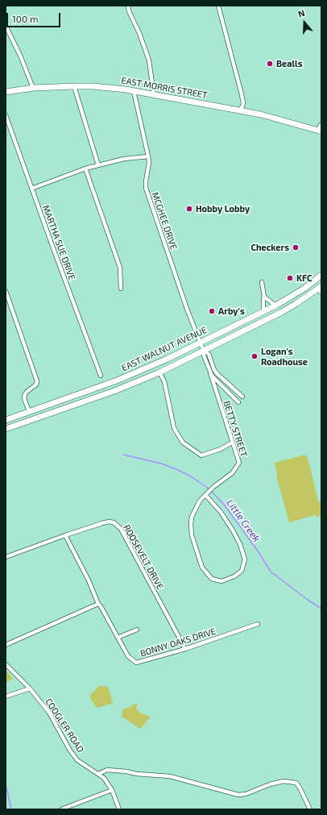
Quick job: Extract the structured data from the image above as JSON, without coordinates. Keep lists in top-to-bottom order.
{
  "streets": {
    "main road": ["EAST MORRIS STREET", "EAST WALNUT AVENUE"],
    "street": [
      "MCGHEE DRIVE",
      "MARTHA SUE DRIVE",
      "BETTY STREET",
      "ROOSEVELT DRIVE",
      "BONNY OAKS DRIVE",
      "COOGLER ROAD"
    ]
  },
  "crossings": [
    ["EAST MORRIS STREET", "MCGHEE DRIVE"],
    ["MCGHEE DRIVE", "EAST WALNUT AVENUE"],
    ["MCGHEE DRIVE", "BETTY STREET"],
    ["EAST WALNUT AVENUE", "BETTY STREET"],
    ["ROOSEVELT DRIVE", "BONNY OAKS DRIVE"]
  ],
  "water": ["Little Creek"],
  "places": [
    "Bealls",
    "Hobby Lobby",
    "Checkers",
    "KFC",
    "Arby's",
    "Logan's Roadhouse"
  ],
  "scale_bar": "100 m",
  "north": "top"
}
